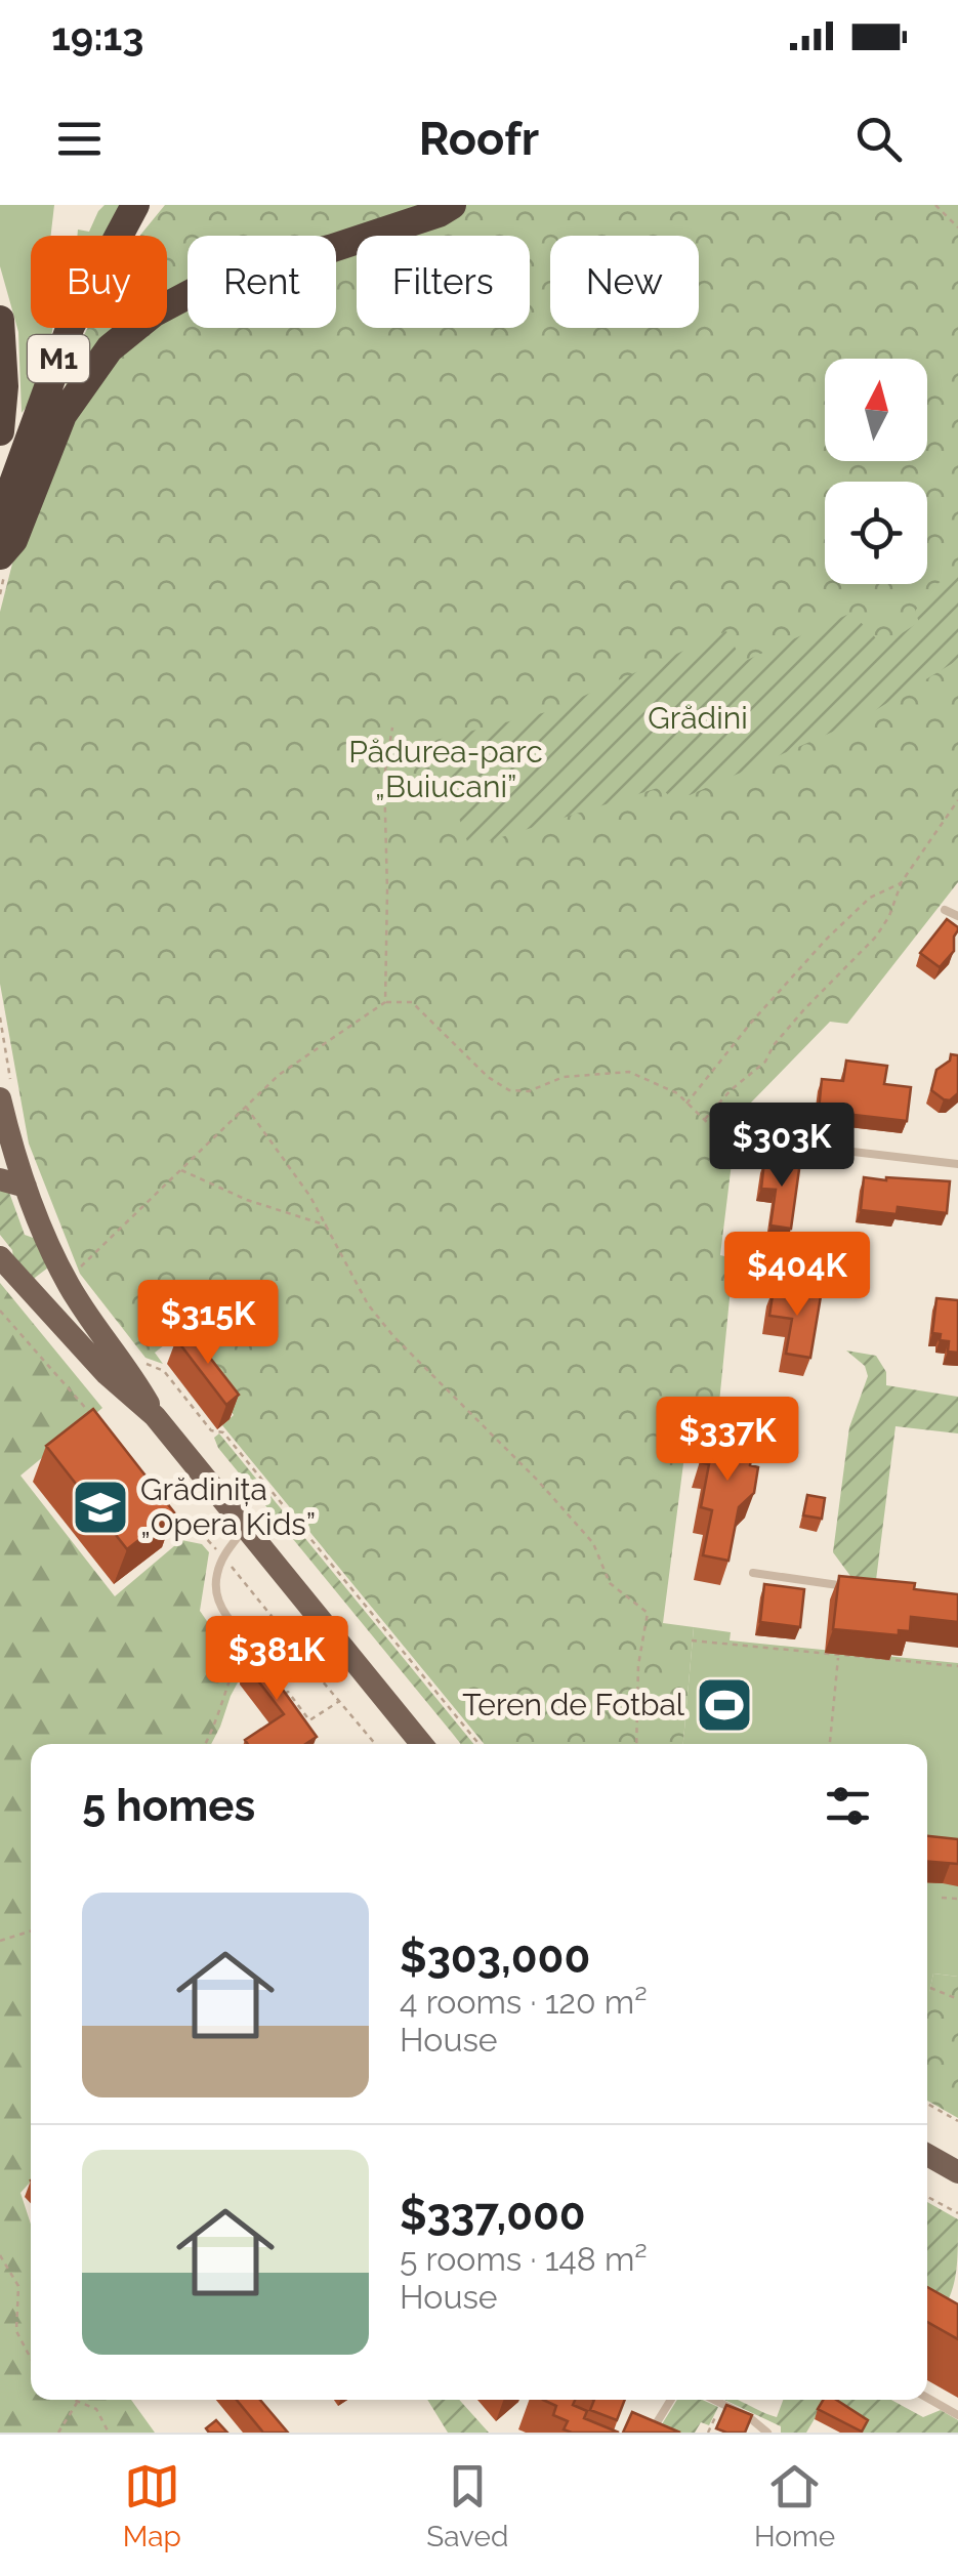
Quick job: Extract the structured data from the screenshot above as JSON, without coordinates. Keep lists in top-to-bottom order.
{
  "streets": {
    "highway": ["M1"]
  },
  "parks": ["Grădini", "Pădurea-parc „Buiucani”"],
  "places": {
    "school or university": ["Grădinița „Opera Kids”"],
    "sports": ["Teren de Fotbal"]
  },
  "north": "top",
  "page": {
    "status": "19:13",
    "header": "Roofr",
    "chip": [
      "Buy",
      "Rent",
      "Filters",
      "New"
    ],
    "price": [
      "$303K",
      "$404K",
      "$315K",
      "$337K",
      "$381K"
    ],
    "heading": "5 homes",
    "list": [
      {
        "name": "$303,000",
        "note": "4 rooms · 120 m² · House"
      },
      {
        "name": "$337,000",
        "note": "5 rooms · 148 m² · House"
      }
    ],
    "tabs": ["Map", "Saved", "Home"]
  }
}
